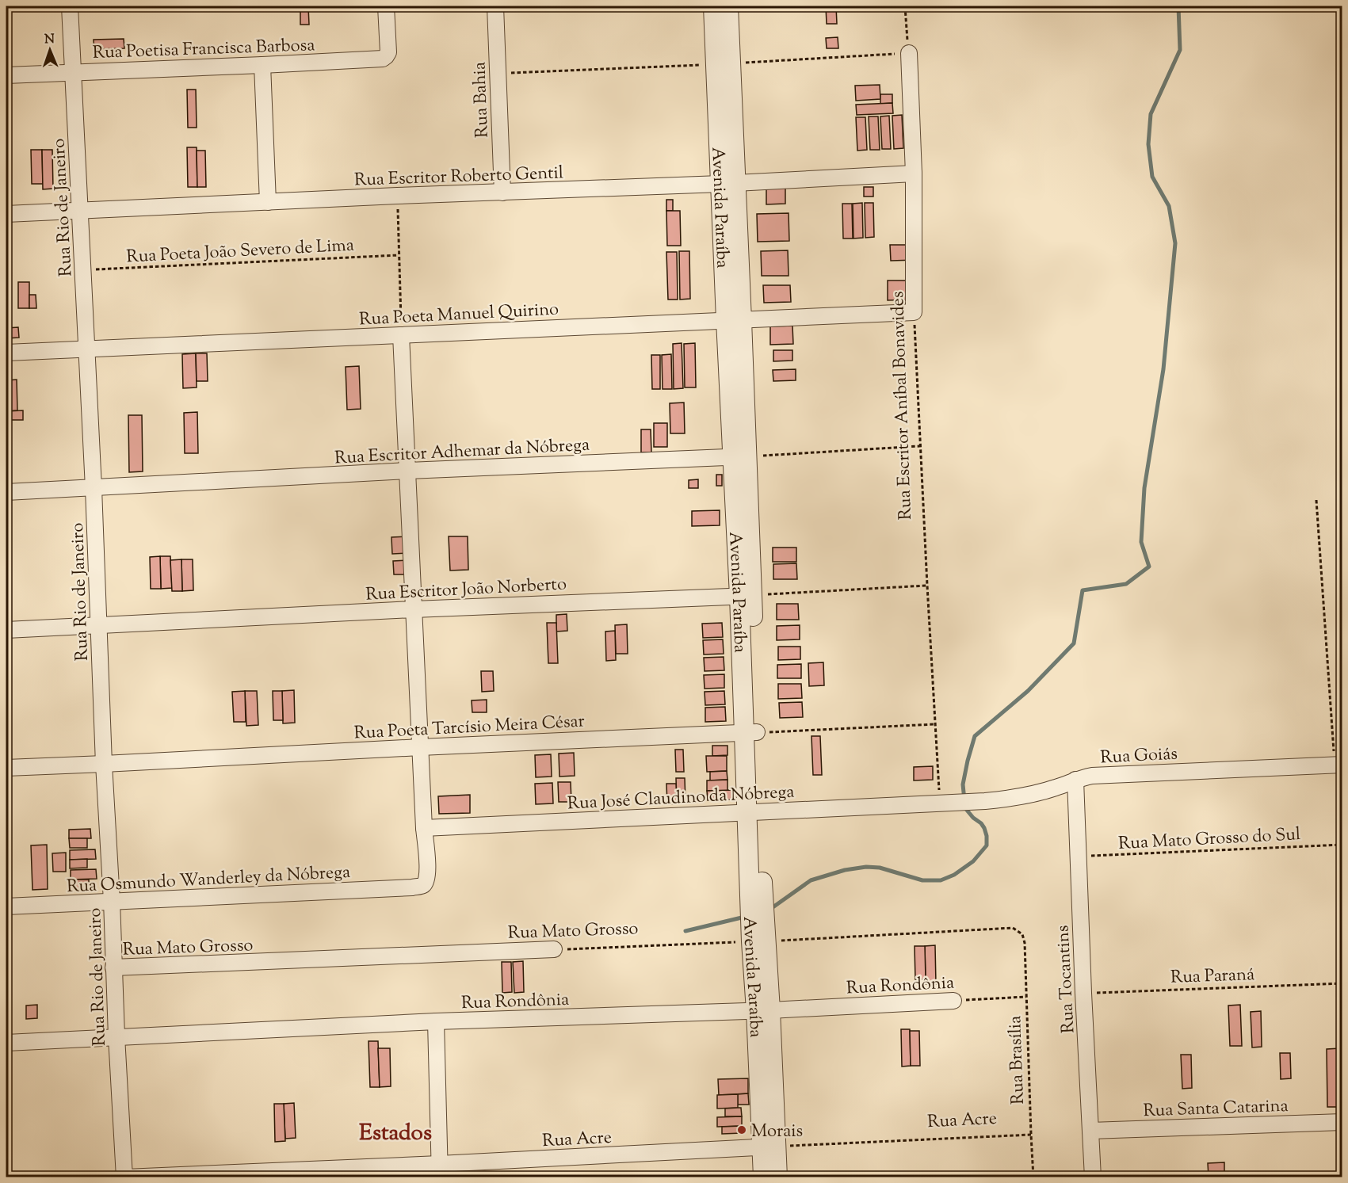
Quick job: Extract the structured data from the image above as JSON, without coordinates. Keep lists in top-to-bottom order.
{
  "streets": {
    "street": [
      "Rua Poetisa Francisca Barbosa",
      "Rua Bahia",
      "Rua Escritor Roberto Gentil",
      "Avenida Paraíba",
      "Rua Rio de Janeiro",
      "Rua Poeta Manuel Quirino",
      "Rua Escritor Aníbal Bonavides",
      "Rua Escritor Adhemar da Nóbrega",
      "Rua Escritor João Norberto",
      "Rua Poeta Tarcísio Meira César",
      "Rua Goiás",
      "Rua José Claudino da Nóbrega",
      "Rua Osmundo Wanderley da Nóbrega",
      "Rua Mato Grosso",
      "Rua Tocantins",
      "Rua Rondônia",
      "Rua Santa Catarina",
      "Rua Acre"
    ],
    "path": [
      "Rua Poeta João Severo de Lima",
      "Rua Mato Grosso do Sul",
      "Rua Paraná",
      "Rua Brasília"
    ]
  },
  "crossings": [
    ["Rua Poetisa Francisca Barbosa", "Rua Rio de Janeiro"],
    ["Rua Bahia", "Rua Escritor Roberto Gentil"],
    ["Rua Escritor Roberto Gentil", "Avenida Paraíba"],
    ["Rua Escritor Roberto Gentil", "Rua Rio de Janeiro"],
    ["Rua Escritor Roberto Gentil", "Rua Escritor Aníbal Bonavides"],
    ["Avenida Paraíba", "Rua Poeta Manuel Quirino"],
    ["Avenida Paraíba", "Rua Escritor Adhemar da Nóbrega"],
    ["Avenida Paraíba", "Rua Escritor João Norberto"],
    ["Avenida Paraíba", "Rua Poeta Tarcísio Meira César"],
    ["Avenida Paraíba", "Rua José Claudino da Nóbrega"],
    ["Avenida Paraíba", "Rua Mato Grosso"],
    ["Avenida Paraíba", "Rua Rondônia"],
    ["Avenida Paraíba", "Rua Acre"],
    ["Rua Rio de Janeiro", "Rua Poeta João Severo de Lima"],
    ["Rua Rio de Janeiro", "Rua Poeta Manuel Quirino"],
    ["Rua Rio de Janeiro", "Rua Escritor Adhemar da Nóbrega"],
    ["Rua Rio de Janeiro", "Rua Escritor João Norberto"],
    ["Rua Rio de Janeiro", "Rua Poeta Tarcísio Meira César"],
    ["Rua Rio de Janeiro", "Rua Osmundo Wanderley da Nóbrega"],
    ["Rua Rio de Janeiro", "Rua Mato Grosso"],
    ["Rua Rio de Janeiro", "Rua Rondônia"],
    ["Rua Rio de Janeiro", "Rua Acre"],
    ["Rua Poeta Manuel Quirino", "Rua Escritor Aníbal Bonavides"],
    ["Rua Escritor Aníbal Bonavides", "Rua Goiás"],
    ["Rua Escritor Aníbal Bonavides", "Rua José Claudino da Nóbrega"],
    ["Rua Goiás", "Rua José Claudino da Nóbrega"],
    ["Rua Goiás", "Rua Tocantins"],
    ["Rua José Claudino da Nóbrega", "Rua Osmundo Wanderley da Nóbrega"],
    ["Rua Mato Grosso do Sul", "Rua Tocantins"],
    ["Rua Mato Grosso", "Rua Brasília"],
    ["Rua Paraná", "Rua Tocantins"],
    ["Rua Tocantins", "Rua Santa Catarina"],
    ["Rua Rondônia", "Rua Brasília"],
    ["Rua Brasília", "Rua Acre"]
  ],
  "districts": ["Estados"],
  "places": ["Morais"],
  "north": "top"
}
